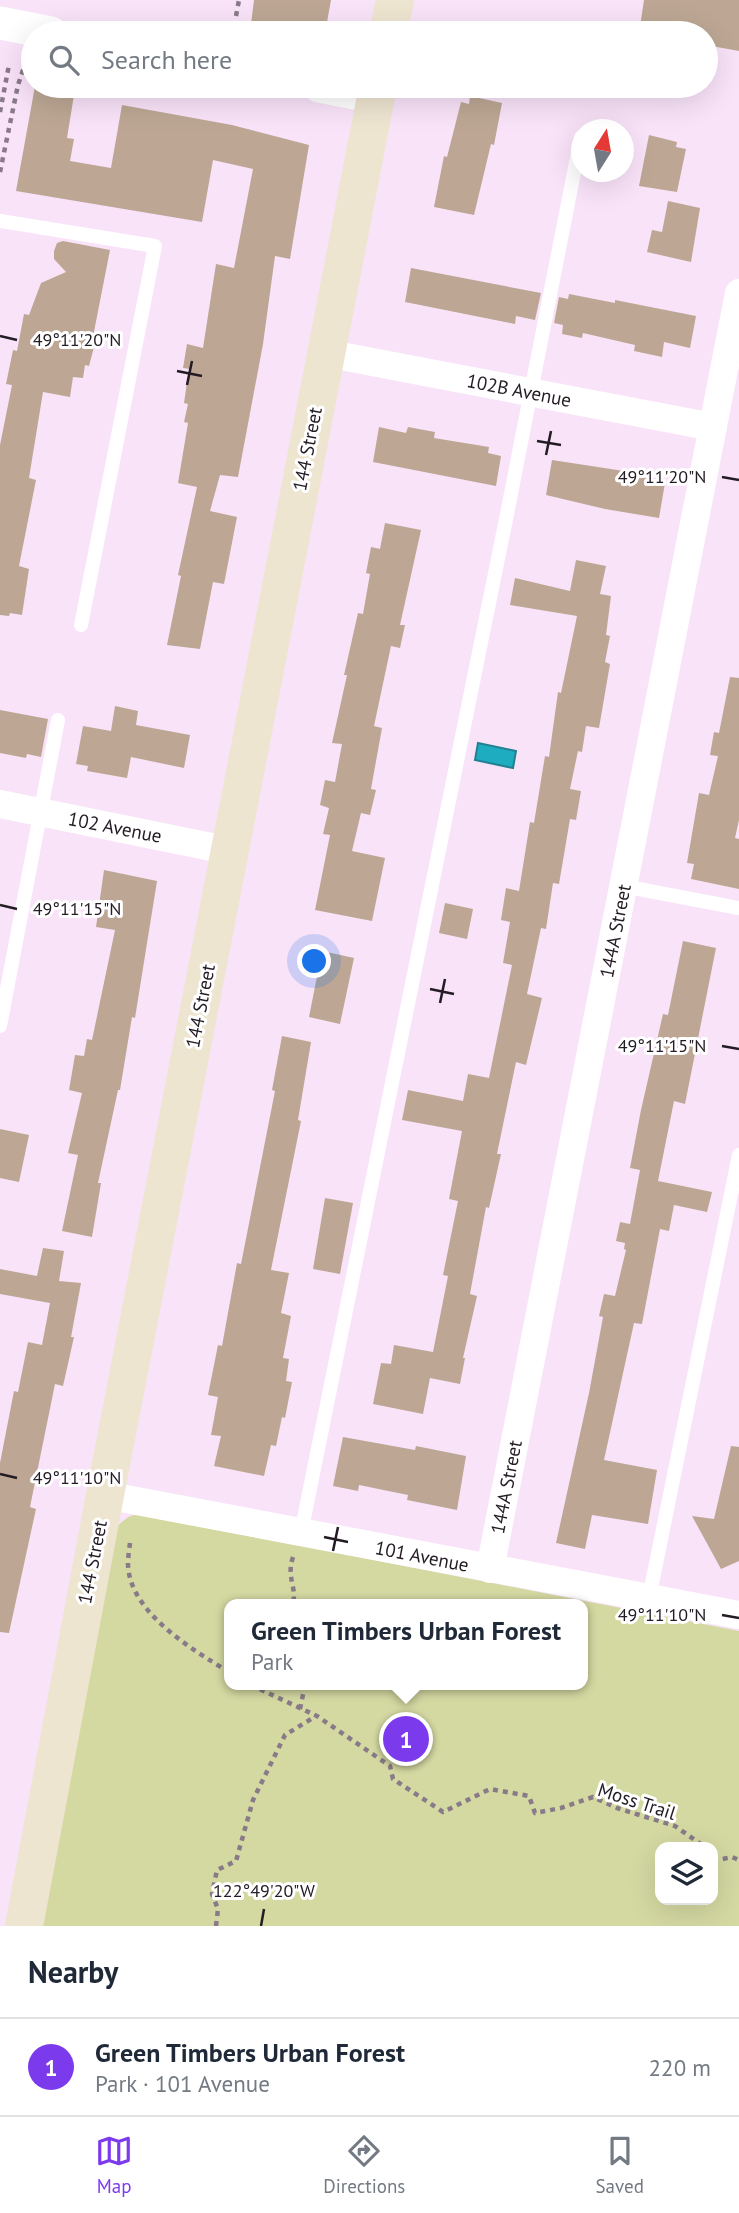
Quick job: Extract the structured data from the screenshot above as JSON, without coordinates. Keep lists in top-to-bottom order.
{
  "streets": {
    "main road": ["144 Street"],
    "street": [
      "102B Avenue",
      "102 Avenue",
      "144A Street",
      "101 Avenue"
    ],
    "path": ["Moss Trail"]
  },
  "crossings": [
    ["102B Avenue", "144 Street"],
    ["102B Avenue", "144A Street"],
    ["144 Street", "102 Avenue"],
    ["144 Street", "101 Avenue"],
    ["144A Street", "101 Avenue"]
  ],
  "north": "top",
  "page": {
    "search": "Search here",
    "popup": ["Green Timbers Urban Forest", "Park"],
    "pins": "1",
    "heading": "Nearby",
    "list": [
      {
        "mark": "1",
        "name": "Green Timbers Urban Forest",
        "note": "Park · 101 Avenue",
        "value": "220 m"
      }
    ],
    "nav": ["Map", "Directions", "Saved"]
  },
  "coordinates": [
    "49°11'20\"N",
    "49°11'15\"N",
    "49°11'10\"N",
    "122°49'20\"W"
  ]
}
